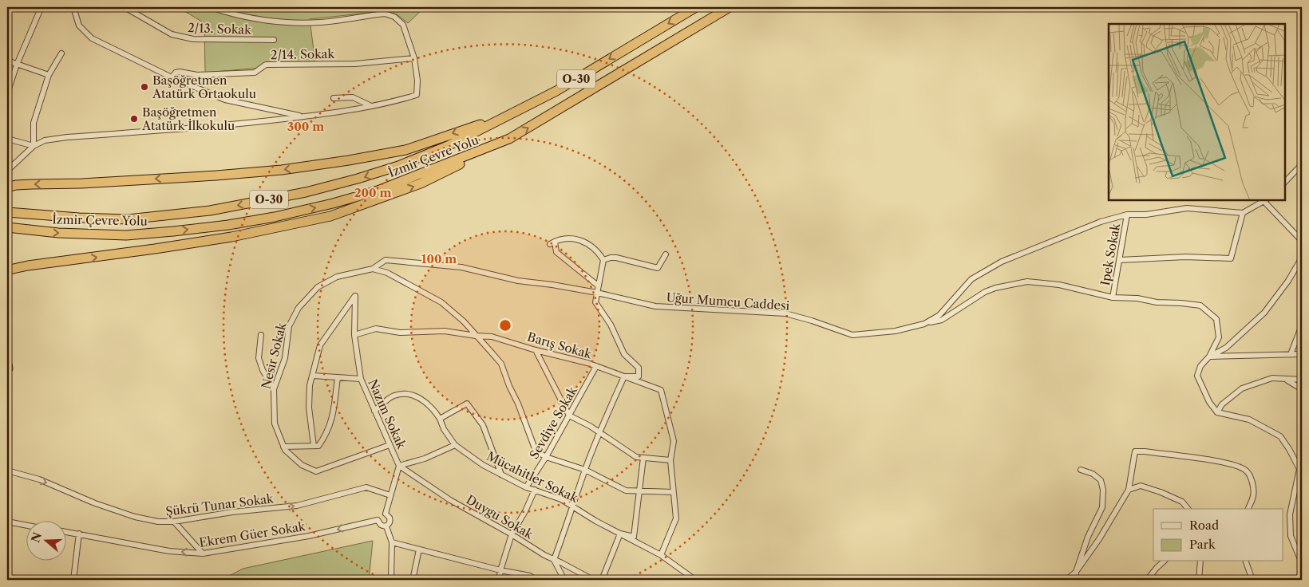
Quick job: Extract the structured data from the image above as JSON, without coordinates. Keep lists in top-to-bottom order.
{
  "streets": {
    "highway": ["O-30", "İzmir Çevre Yolu"],
    "street": [
      "2/13. Sokak",
      "2/14. Sokak",
      "Ipek Sokak",
      "Uğur Mumcu Caddesi",
      "Barış Sokak",
      "Nesir Sokak",
      "Nazım Sokak",
      "Sevdiye Sokak",
      "Mücahitler Sokak",
      "Şükrü Tunar Sokak",
      "Duygu Sokak",
      "Ekrem Güer Sokak"
    ]
  },
  "crossings": [
    ["Ipek Sokak", "Uğur Mumcu Caddesi"],
    ["Uğur Mumcu Caddesi", "Nesir Sokak"],
    ["Barış Sokak", "Nazım Sokak"],
    ["Barış Sokak", "Sevdiye Sokak"],
    ["Nesir Sokak", "Nazım Sokak"],
    ["Nazım Sokak", "Mücahitler Sokak"],
    ["Nazım Sokak", "Şükrü Tunar Sokak"],
    ["Nazım Sokak", "Duygu Sokak"],
    ["Nazım Sokak", "Ekrem Güer Sokak"],
    ["Sevdiye Sokak", "Mücahitler Sokak"]
  ],
  "one_way": ["Şükrü Tunar Sokak", "Ekrem Güer Sokak"],
  "places": ["Başöğretmen Atatürk Ortaokulu", "Başöğretmen Atatürk İlkokulu"],
  "legend": ["Road", "Park"],
  "north": "left",
  "rings": ["300 m", "200 m", "100 m"]
}
